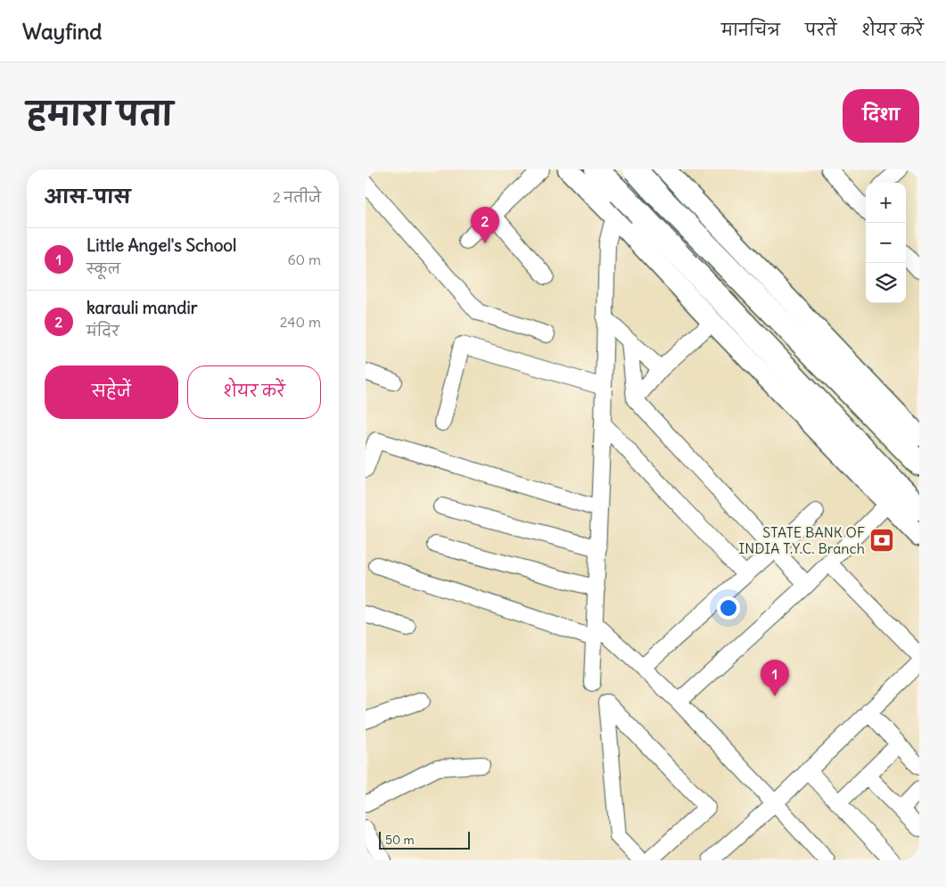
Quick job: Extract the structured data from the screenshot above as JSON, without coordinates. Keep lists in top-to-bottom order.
{
  "places": {
    "bank": ["STATE BANK OF INDIA T.Y.C. Branch"]
  },
  "scale_bar": "50 m",
  "page": {
    "header": "Wayfind",
    "nav": ["मानचित्र", "परतें", "शेयर करें"],
    "title": "हमारा पता",
    "buttons": [
      "दिशा",
      ["सहेजें", "शेयर करें"]
    ],
    "heading": ["आस-पास", "2 नतीजे"],
    "map_buttons": ["+", "−"],
    "pins": ["2", "1"],
    "list": [
      {
        "mark": "1",
        "name": "Little Angel's School",
        "note": "स्कूल",
        "value": "60 m"
      },
      {
        "mark": "2",
        "name": "karauli mandir",
        "note": "मंदिर",
        "value": "240 m"
      }
    ],
    "scale": "50 m"
  }
}
